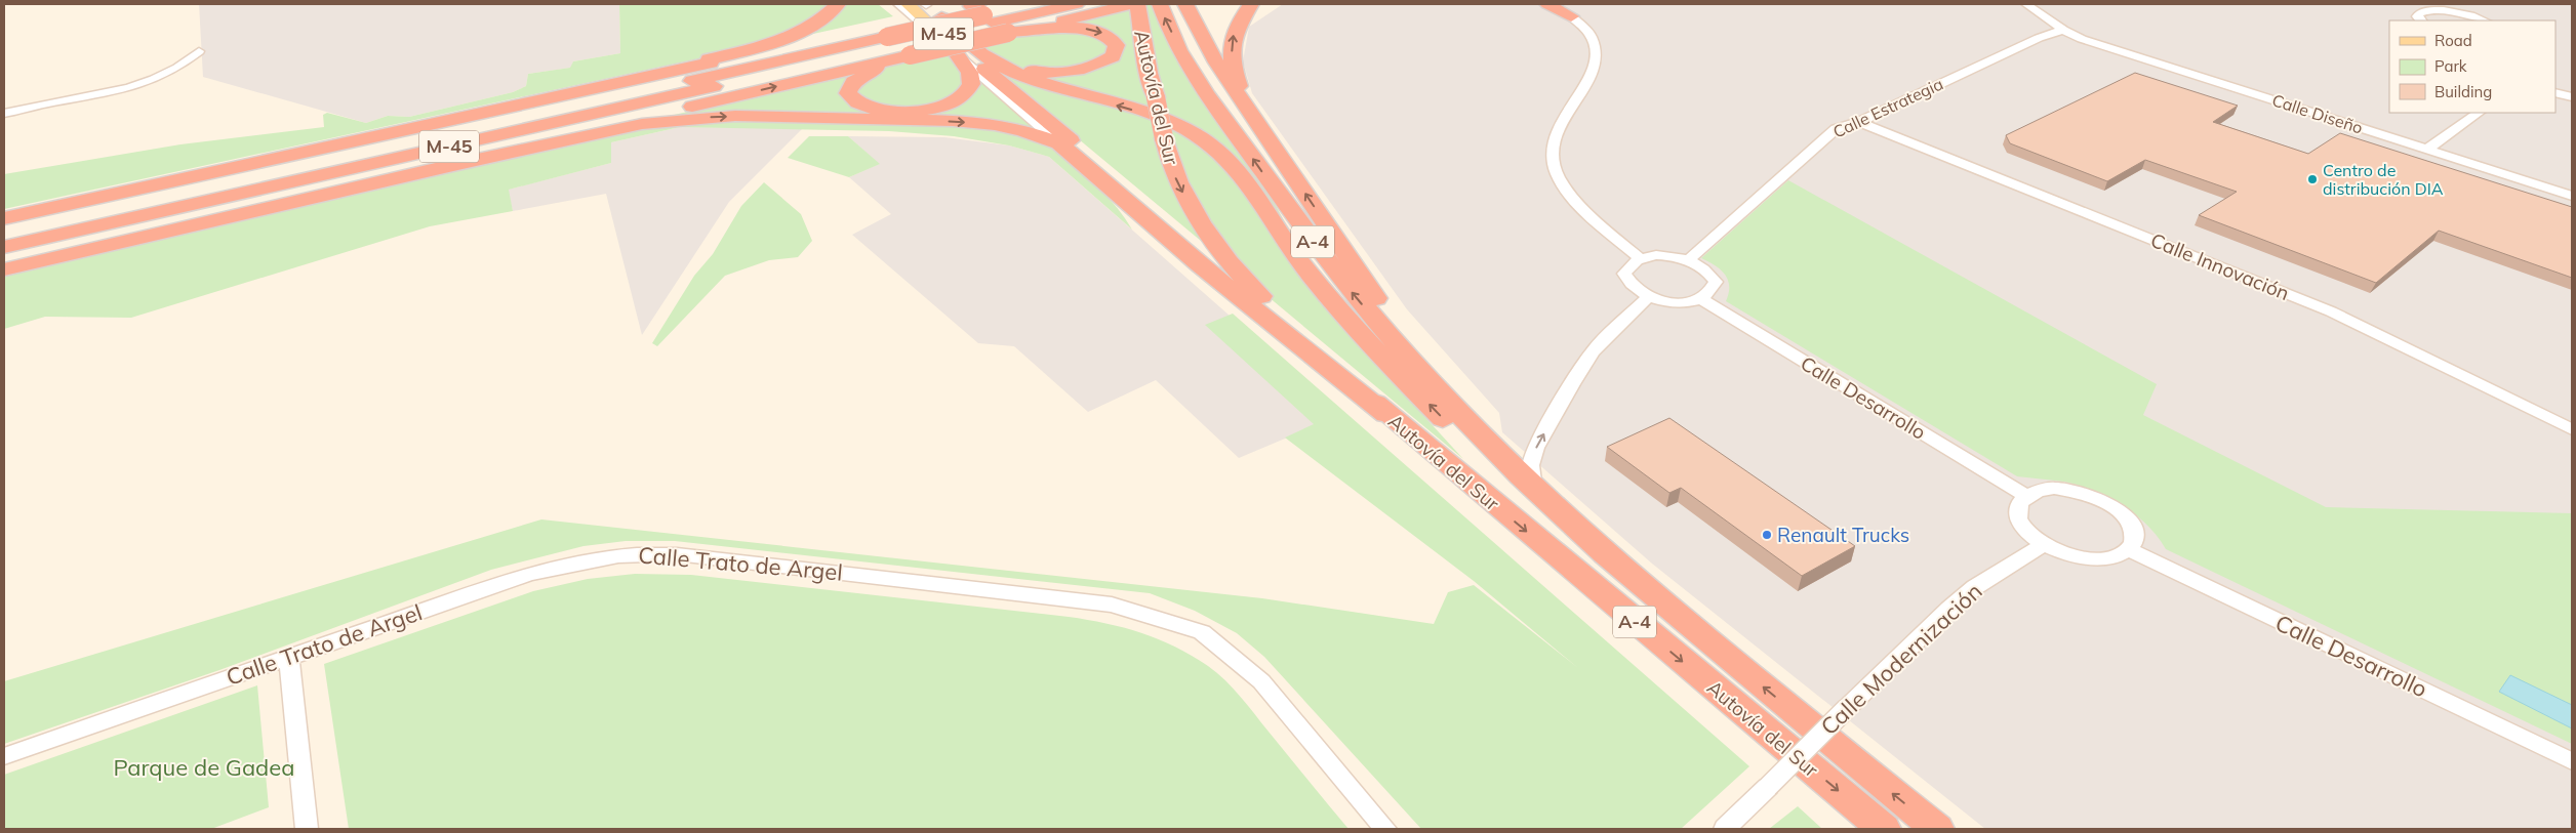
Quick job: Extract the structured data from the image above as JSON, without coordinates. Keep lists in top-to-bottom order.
{
  "streets": {
    "highway": ["M-45", "Autovía del Sur", "A-4"],
    "street": [
      "Calle Estrategia",
      "Calle Diseño",
      "Calle Innovación",
      "Calle Desarrollo",
      "Calle Trato de Argel",
      "Calle Modernización"
    ]
  },
  "crossings": [
    ["Calle Estrategia", "Calle Diseño"],
    ["Calle Estrategia", "Calle Innovación"]
  ],
  "parks": ["Parque de Gadea"],
  "places": ["Centro de distribución DIA", "Renault Trucks"],
  "legend": ["Road", "Park", "Building"]
}
